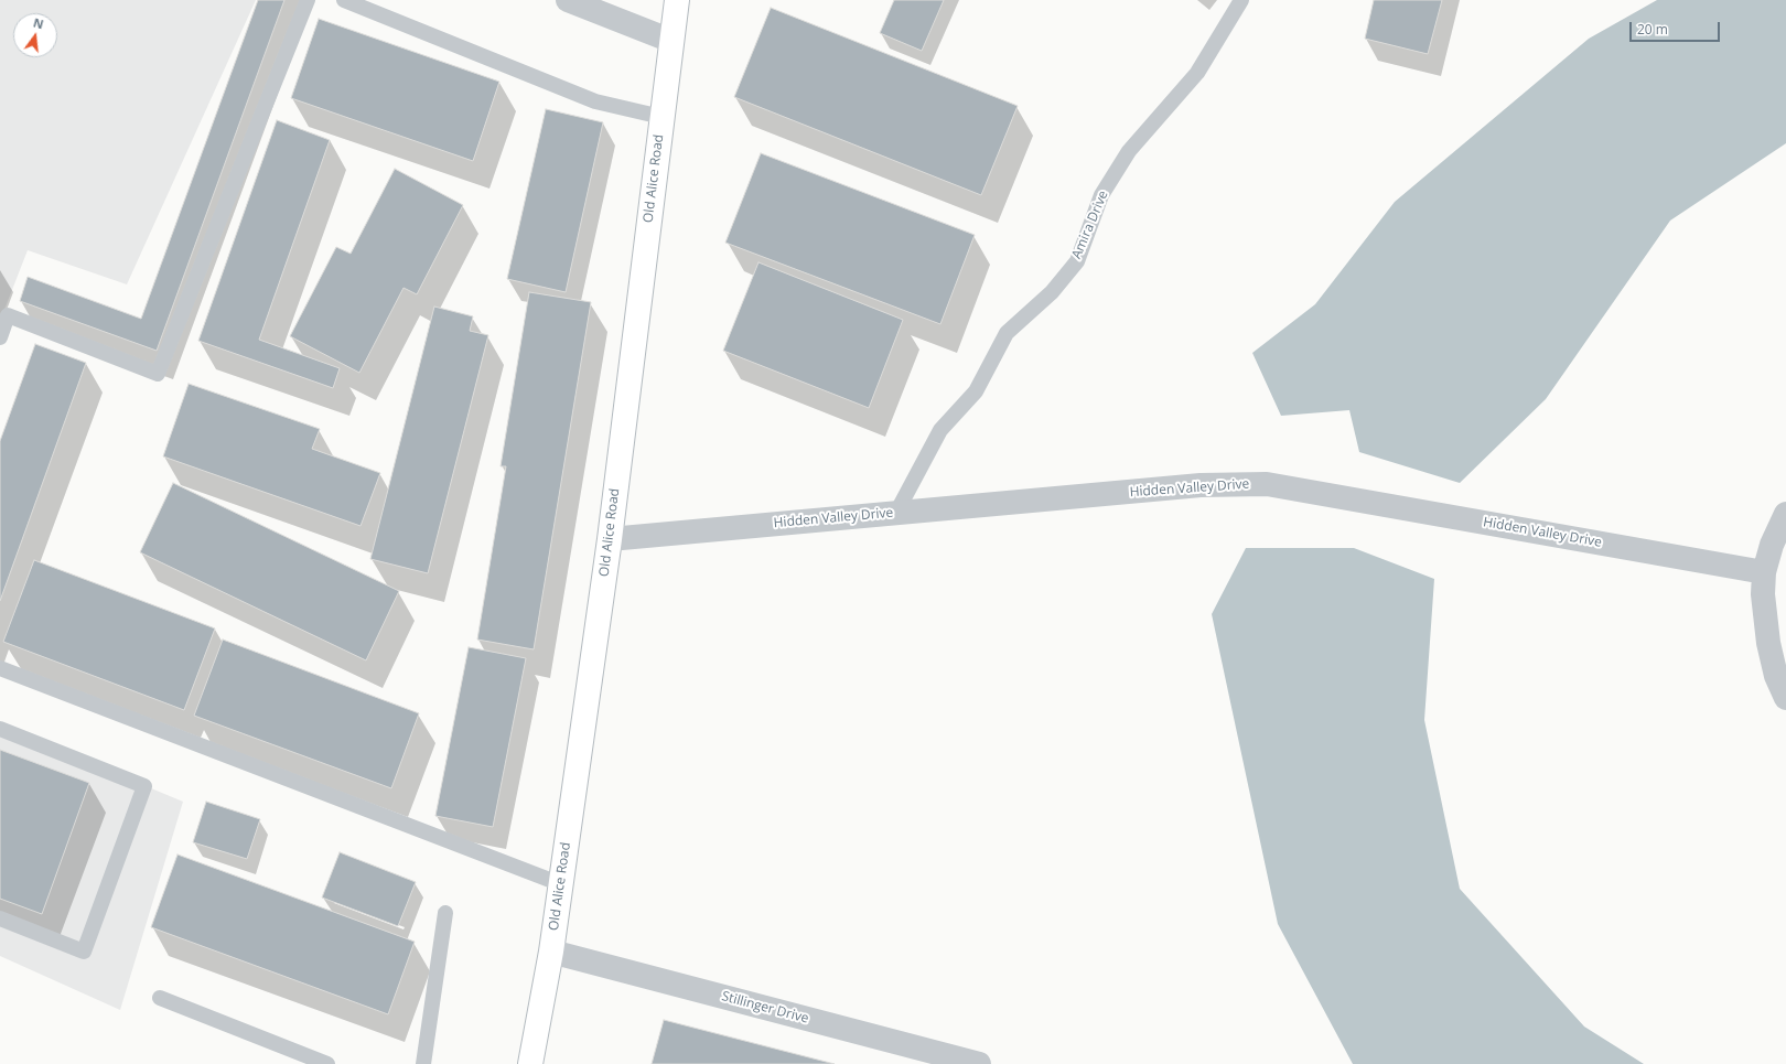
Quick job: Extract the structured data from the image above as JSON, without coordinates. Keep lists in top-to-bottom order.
{
  "streets": {
    "street": ["Old Alice Road", "Hidden Valley Drive", "Stillinger Drive"],
    "lane": ["Amira Drive"]
  },
  "crossings": [
    ["Old Alice Road", "Hidden Valley Drive"],
    ["Old Alice Road", "Stillinger Drive"],
    ["Amira Drive", "Hidden Valley Drive"]
  ],
  "scale_bar": "20 m",
  "north": "top"
}
